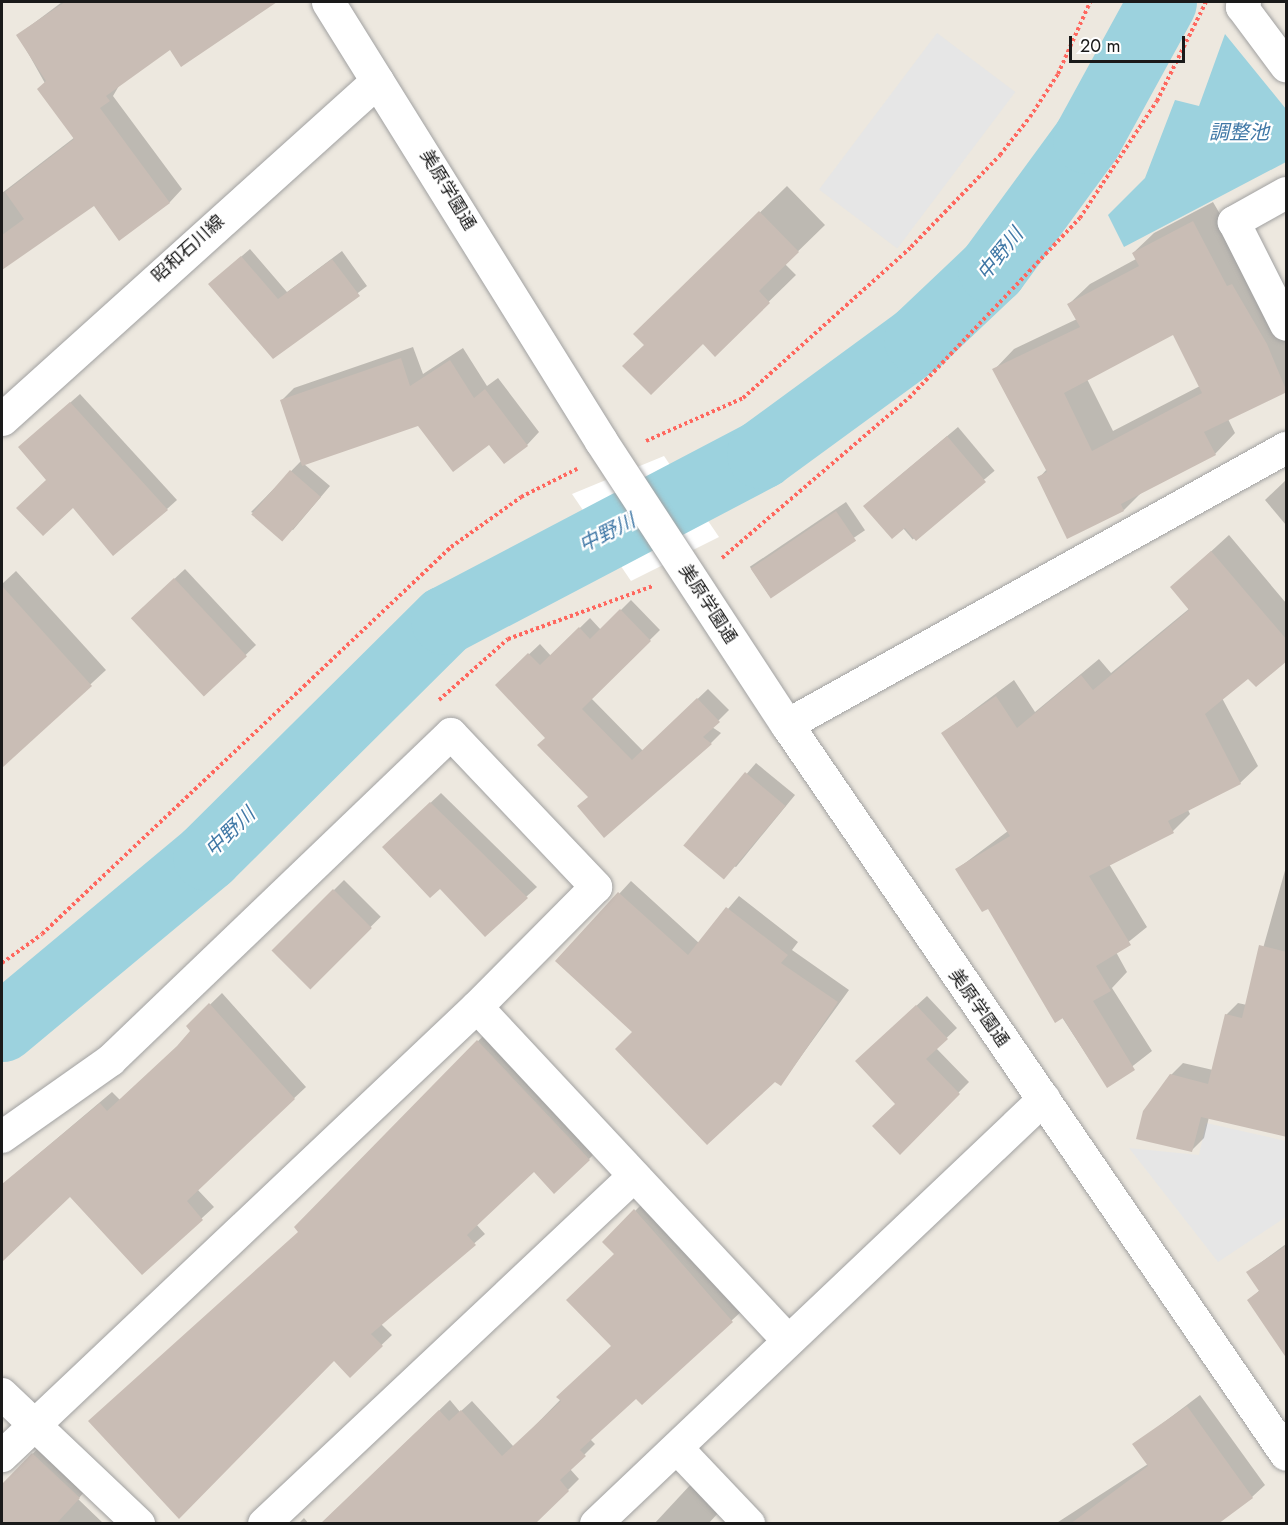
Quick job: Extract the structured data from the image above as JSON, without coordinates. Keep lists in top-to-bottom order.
{
  "streets": {
    "street": ["美原学園通", "昭和石川線"]
  },
  "crossings": [
    ["美原学園通", "昭和石川線"]
  ],
  "water": ["調整池", "中野川"],
  "scale_bar": "20 m"
}
